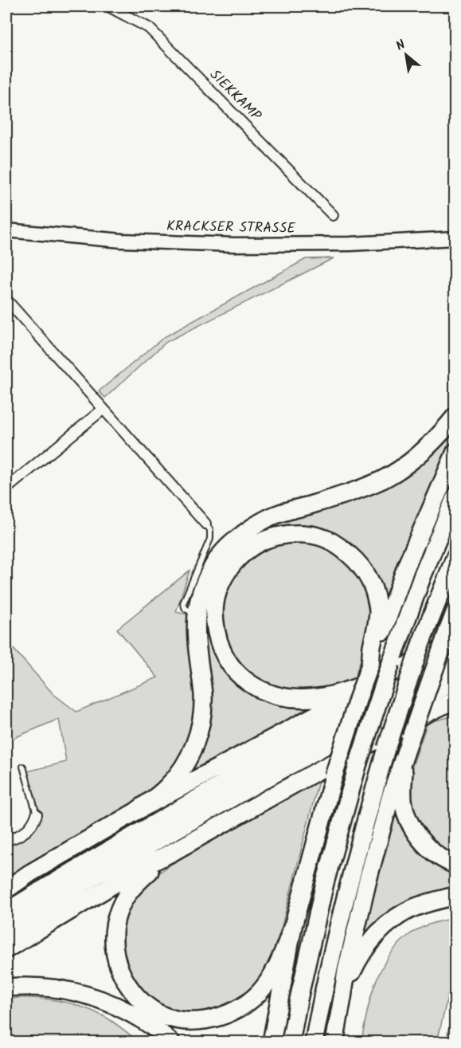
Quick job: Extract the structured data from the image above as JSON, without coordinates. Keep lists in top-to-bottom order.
{
  "streets": {
    "street": ["SIEKKAMP", "KRACKSER STRASSE"]
  },
  "north": "top left"
}
